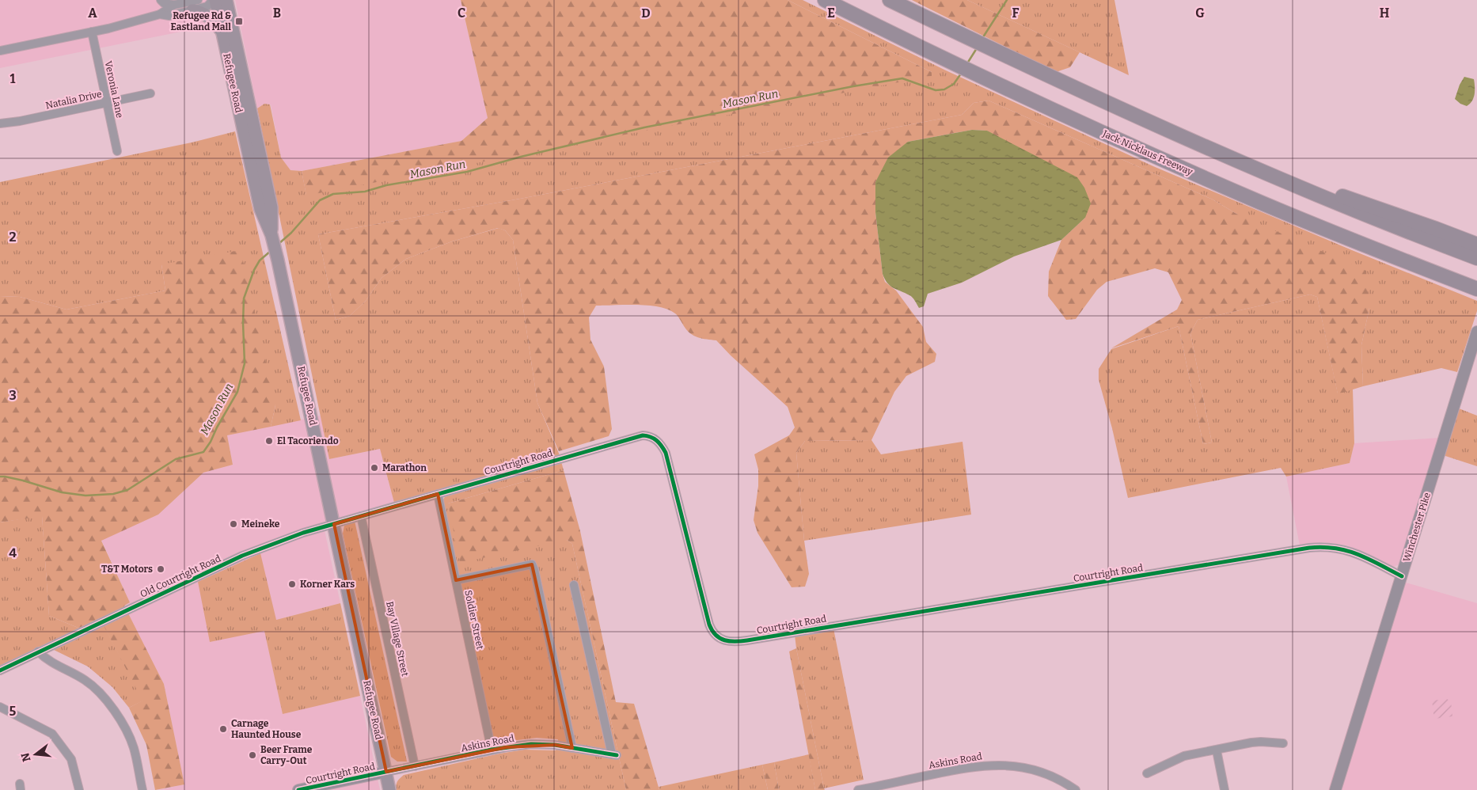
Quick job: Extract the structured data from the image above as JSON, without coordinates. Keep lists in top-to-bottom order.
{
  "streets": {
    "highway": ["Jack Nicklaus Freeway"],
    "main road": ["Refugee Road", "Courtright Road", "Winchester Pike"],
    "street": [
      "Veronia Lane",
      "Natalia Drive",
      "Old Courtright Road",
      "Soldier Street",
      "Bay Village Street",
      "Askins Road"
    ]
  },
  "crossings": [
    ["Refugee Road", "Courtright Road"],
    ["Refugee Road", "Old Courtright Road"],
    ["Refugee Road", "Askins Road"],
    ["Veronia Lane", "Natalia Drive"],
    ["Courtright Road", "Winchester Pike"],
    ["Courtright Road", "Old Courtright Road"],
    ["Courtright Road", "Soldier Street"],
    ["Courtright Road", "Bay Village Street"],
    ["Courtright Road", "Askins Road"],
    ["Soldier Street", "Askins Road"],
    ["Bay Village Street", "Askins Road"]
  ],
  "water": ["Mason Run"],
  "places": {
    "transit": ["Refugee Rd & Eastland Mall"],
    "other": [
      "El Tacoriendo",
      "Marathon",
      "Meineke",
      "T&T Motors",
      "Korner Kars",
      "Carnage Haunted House",
      "Beer Frame Carry-Out"
    ]
  },
  "north": "left",
  "grid": {
    "columns": [
      "A",
      "B",
      "C",
      "D",
      "E",
      "F",
      "G",
      "H"
    ],
    "rows": [
      "1",
      "2",
      "3",
      "4",
      "5"
    ]
  }
}
